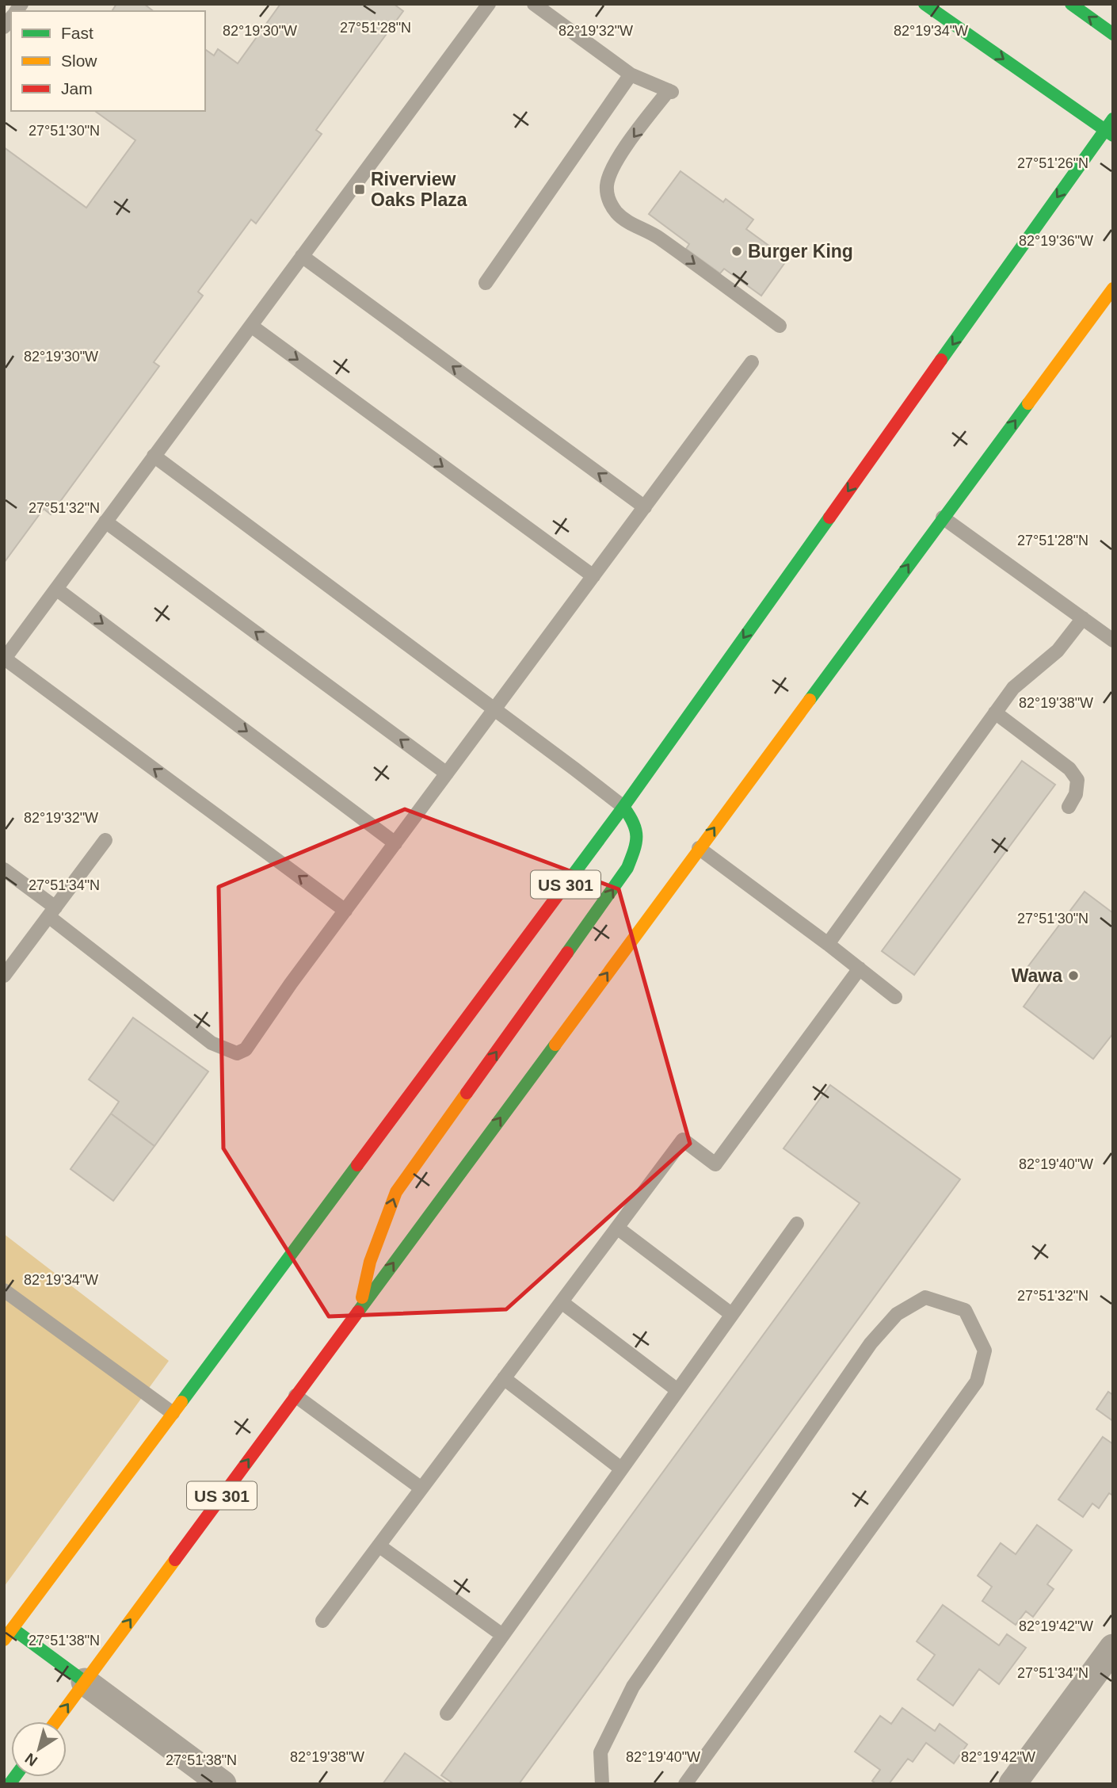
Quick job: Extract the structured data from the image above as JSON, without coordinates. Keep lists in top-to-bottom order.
{
  "streets": {
    "main road": ["US 301"]
  },
  "places": {
    "transit": ["Riverview Oaks Plaza"],
    "other": ["Burger King", "Wawa"]
  },
  "legend": ["Fast", "Slow", "Jam"],
  "north": "bottom left",
  "coordinates": [
    "27°51'28\"N",
    "82°19'30\"W",
    "82°19'32\"W",
    "82°19'34\"W",
    "27°51'30\"N",
    "27°51'26\"N",
    "82°19'36\"W",
    "27°51'32\"N",
    "82°19'38\"W",
    "27°51'34\"N",
    "82°19'40\"W",
    "82°19'42\"W",
    "27°51'38\"N"
  ]
}
